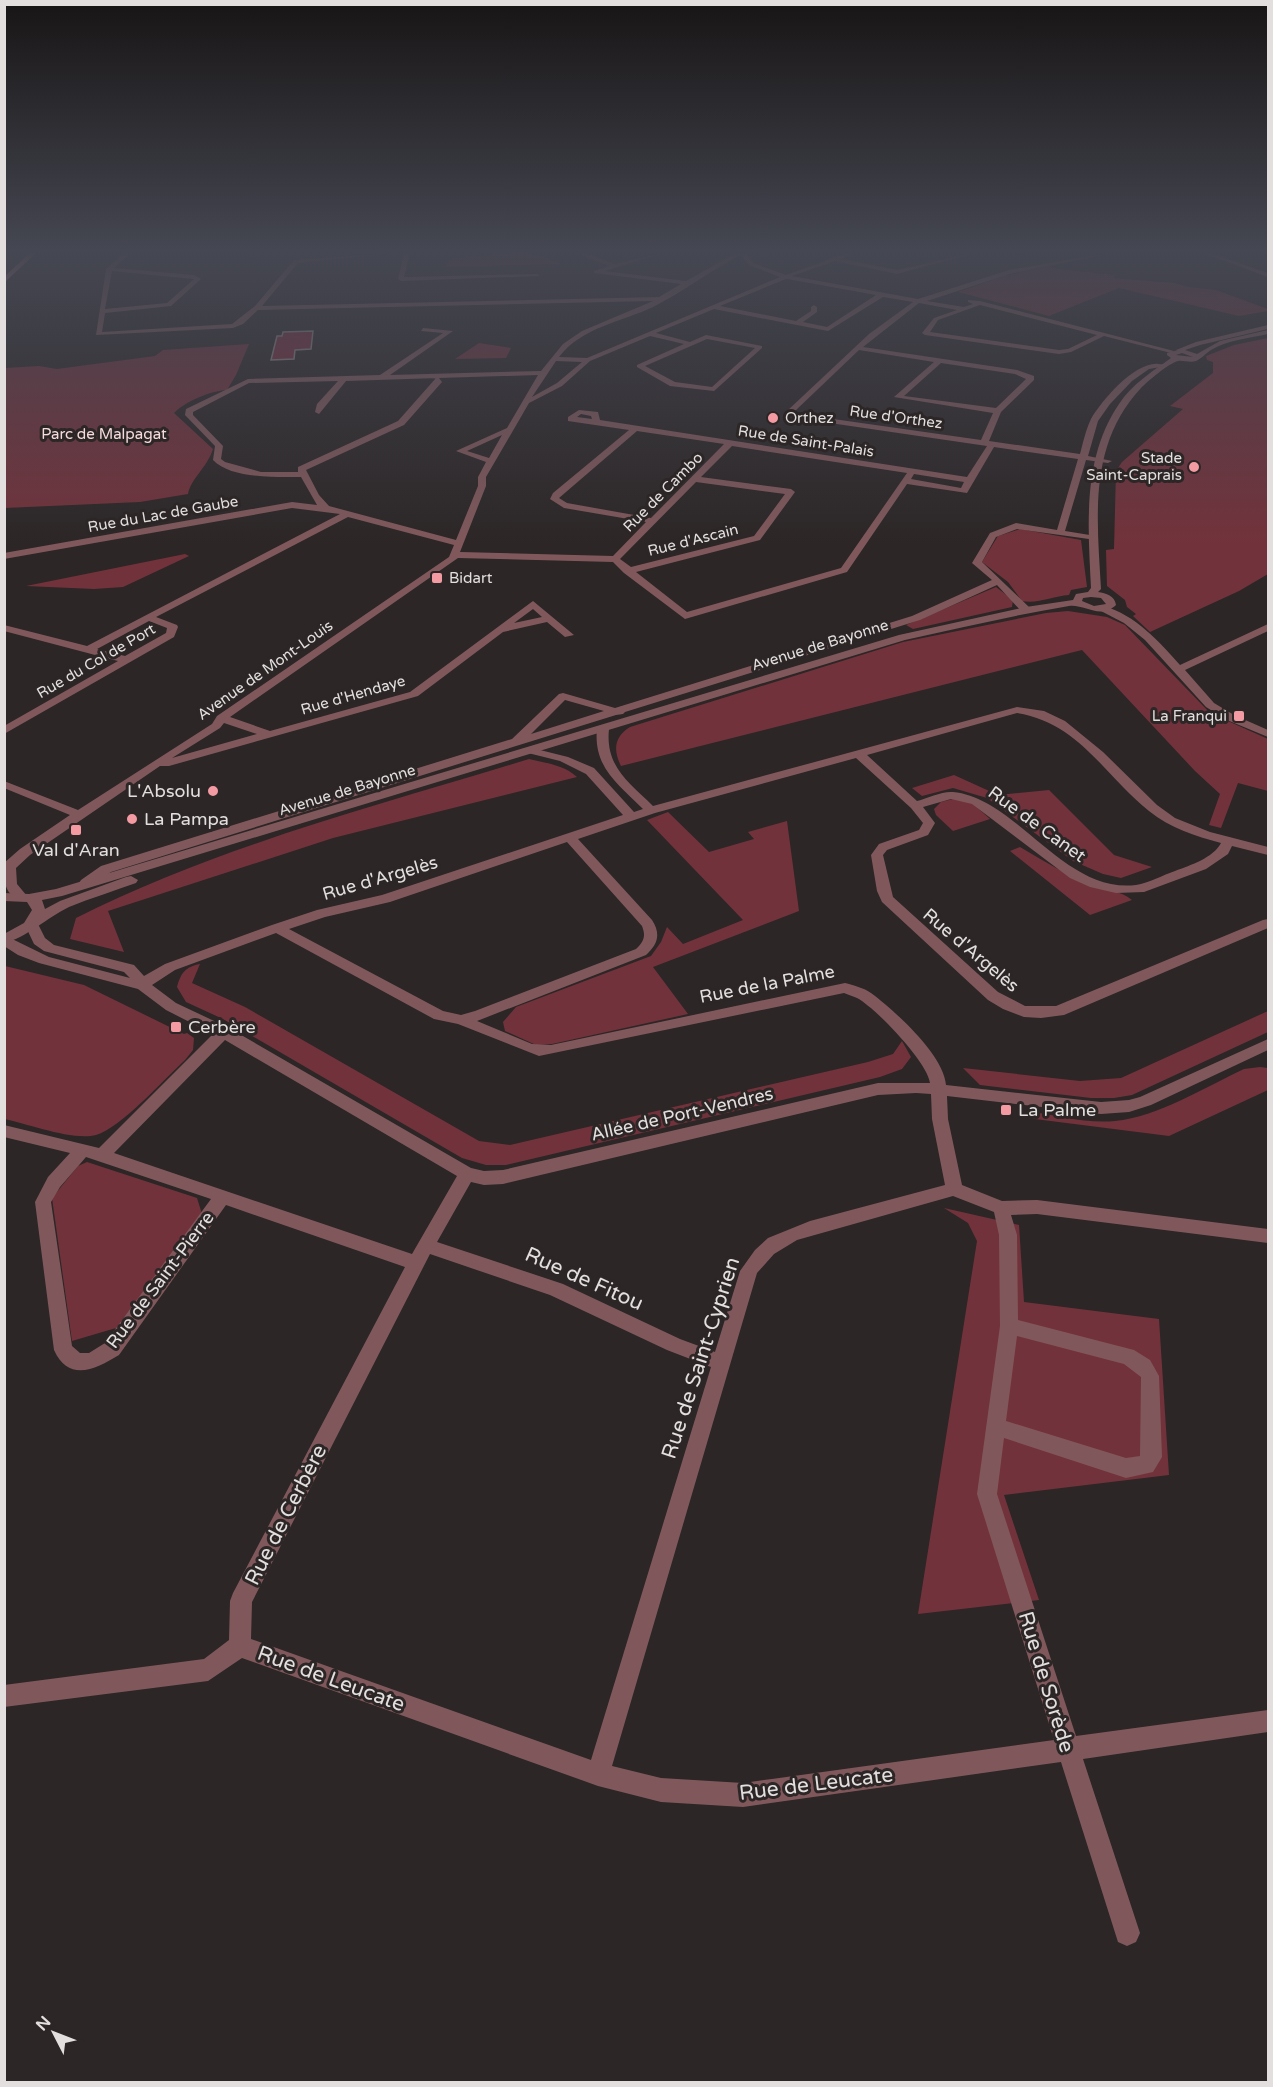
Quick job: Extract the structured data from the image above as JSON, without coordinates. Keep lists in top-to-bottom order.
{
  "streets": {
    "street": [
      "Rue d'Orthez",
      "Rue de Saint-Palais",
      "Rue de Cambo",
      "Rue du Lac de Gaube",
      "Rue d'Ascain",
      "Avenue de Bayonne",
      "Rue du Col de Port",
      "Avenue de Mont-Louis",
      "Rue d'Hendaye",
      "Rue de Canet",
      "Rue d'Argelès",
      "Rue de la Palme",
      "Allée de Port-Vendres",
      "Rue de Fitou",
      "Rue de Saint-Pierre",
      "Rue de Saint-Cyprien",
      "Rue de Cerbère",
      "Rue de Leucate",
      "Rue de Sorède"
    ]
  },
  "crossings": [
    ["Rue de Saint-Palais", "Rue de Cambo"],
    ["Rue de Cambo", "Rue du Lac de Gaube"],
    ["Rue de Cambo", "Rue d'Ascain"],
    ["Rue du Lac de Gaube", "Rue du Col de Port"],
    ["Rue du Lac de Gaube", "Avenue de Mont-Louis"],
    ["Avenue de Bayonne", "Avenue de Mont-Louis"],
    ["Avenue de Bayonne", "Allée de Port-Vendres"],
    ["Avenue de Mont-Louis", "Rue d'Hendaye"],
    ["Avenue de Mont-Louis", "Allée de Port-Vendres"],
    ["Rue de Canet", "Rue d'Argelès"],
    ["Rue d'Argelès", "Rue de la Palme"],
    ["Rue d'Argelès", "Allée de Port-Vendres"],
    ["Rue de la Palme", "Allée de Port-Vendres"],
    ["Rue de la Palme", "Rue de Saint-Cyprien"],
    ["Allée de Port-Vendres", "Rue de Cerbère"],
    ["Rue de Fitou", "Rue de Saint-Cyprien"],
    ["Rue de Fitou", "Rue de Cerbère"],
    ["Rue de Saint-Pierre", "Rue de Cerbère"],
    ["Rue de Saint-Cyprien", "Rue de Leucate"],
    ["Rue de Cerbère", "Rue de Leucate"],
    ["Rue de Leucate", "Rue de Sorède"]
  ],
  "parks": ["Parc de Malpagat"],
  "places": {
    "other": [
      "Orthez",
      "Stade Saint-Caprais",
      "L'Absolu",
      "La Pampa"
    ],
    "transit": [
      "Bidart",
      "La Franqui",
      "Val d'Aran",
      "Cerbère",
      "La Palme"
    ]
  },
  "north": "top left"
}
